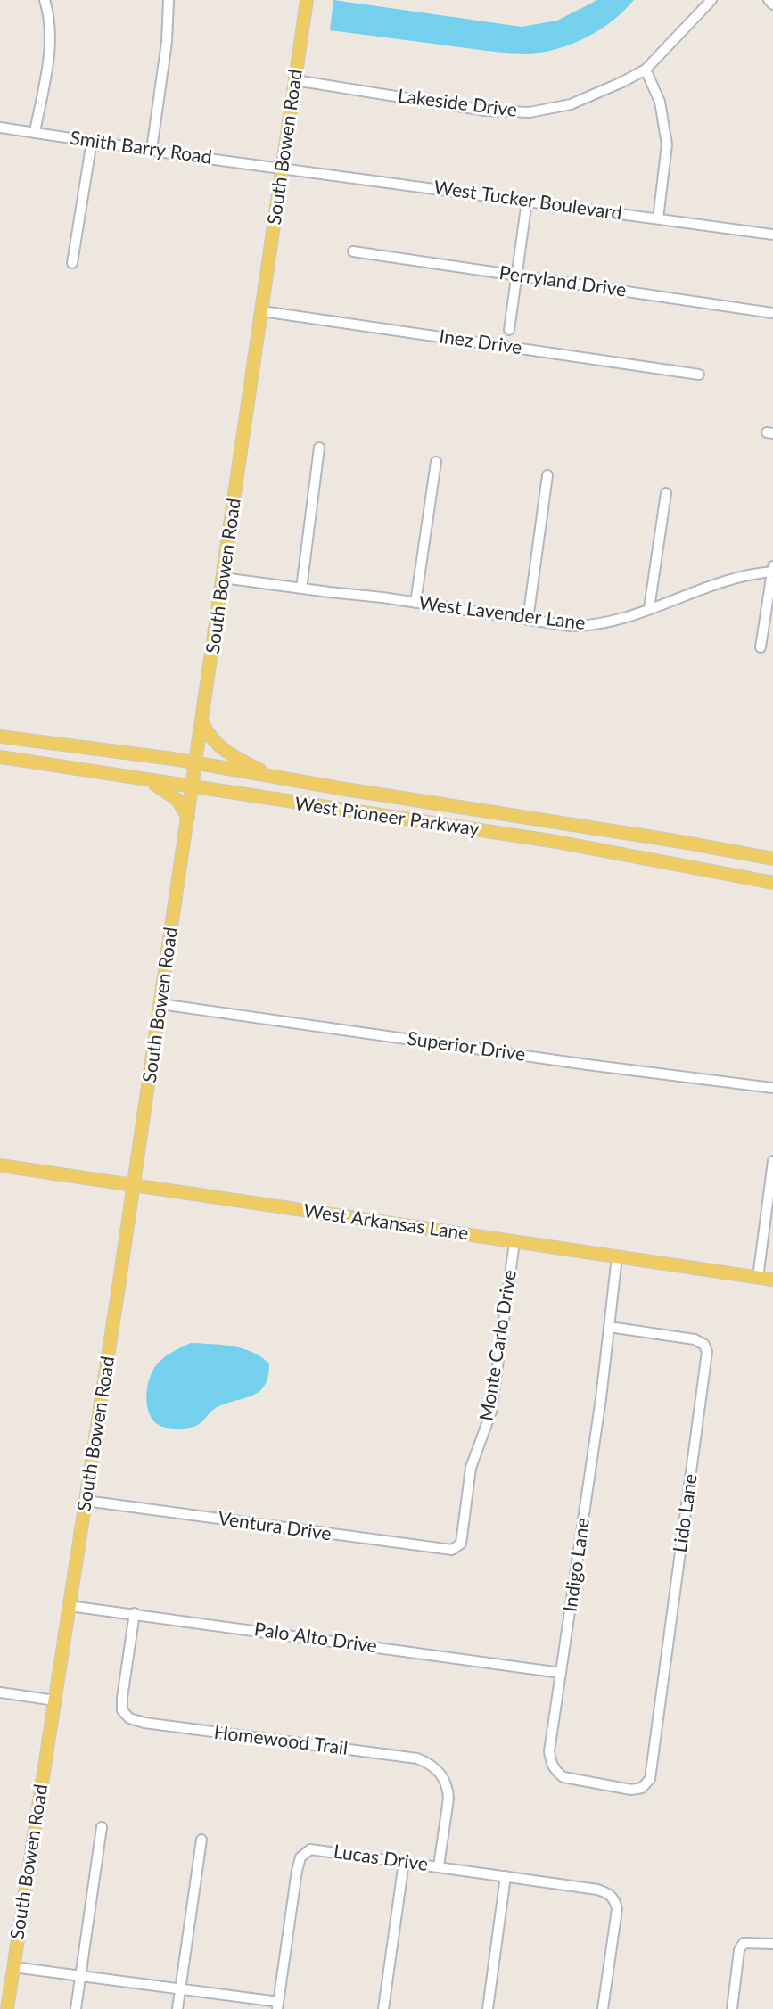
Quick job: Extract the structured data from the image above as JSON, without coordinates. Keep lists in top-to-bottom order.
{
  "streets": {
    "main road": ["South Bowen Road", "West Pioneer Parkway", "West Arkansas Lane"],
    "street": [
      "Lakeside Drive",
      "Smith Barry Road",
      "West Tucker Boulevard",
      "Perryland Drive",
      "Inez Drive",
      "West Lavender Lane",
      "Superior Drive",
      "Monte Carlo Drive",
      "Lido Lane",
      "Ventura Drive",
      "Indigo Lane",
      "Palo Alto Drive",
      "Homewood Trail",
      "Lucas Drive"
    ]
  },
  "crossings": [
    ["Lakeside Drive", "South Bowen Road"],
    ["South Bowen Road", "Smith Barry Road"],
    ["South Bowen Road", "West Tucker Boulevard"],
    ["South Bowen Road", "Inez Drive"],
    ["South Bowen Road", "West Lavender Lane"],
    ["South Bowen Road", "West Pioneer Parkway"],
    ["South Bowen Road", "Superior Drive"],
    ["South Bowen Road", "West Arkansas Lane"],
    ["South Bowen Road", "Ventura Drive"],
    ["South Bowen Road", "Palo Alto Drive"],
    ["Smith Barry Road", "West Tucker Boulevard"],
    ["West Arkansas Lane", "Monte Carlo Drive"],
    ["West Arkansas Lane", "Indigo Lane"],
    ["Monte Carlo Drive", "Ventura Drive"],
    ["Lido Lane", "Indigo Lane"],
    ["Indigo Lane", "Palo Alto Drive"],
    ["Palo Alto Drive", "Homewood Trail"],
    ["Homewood Trail", "Lucas Drive"]
  ]
}
